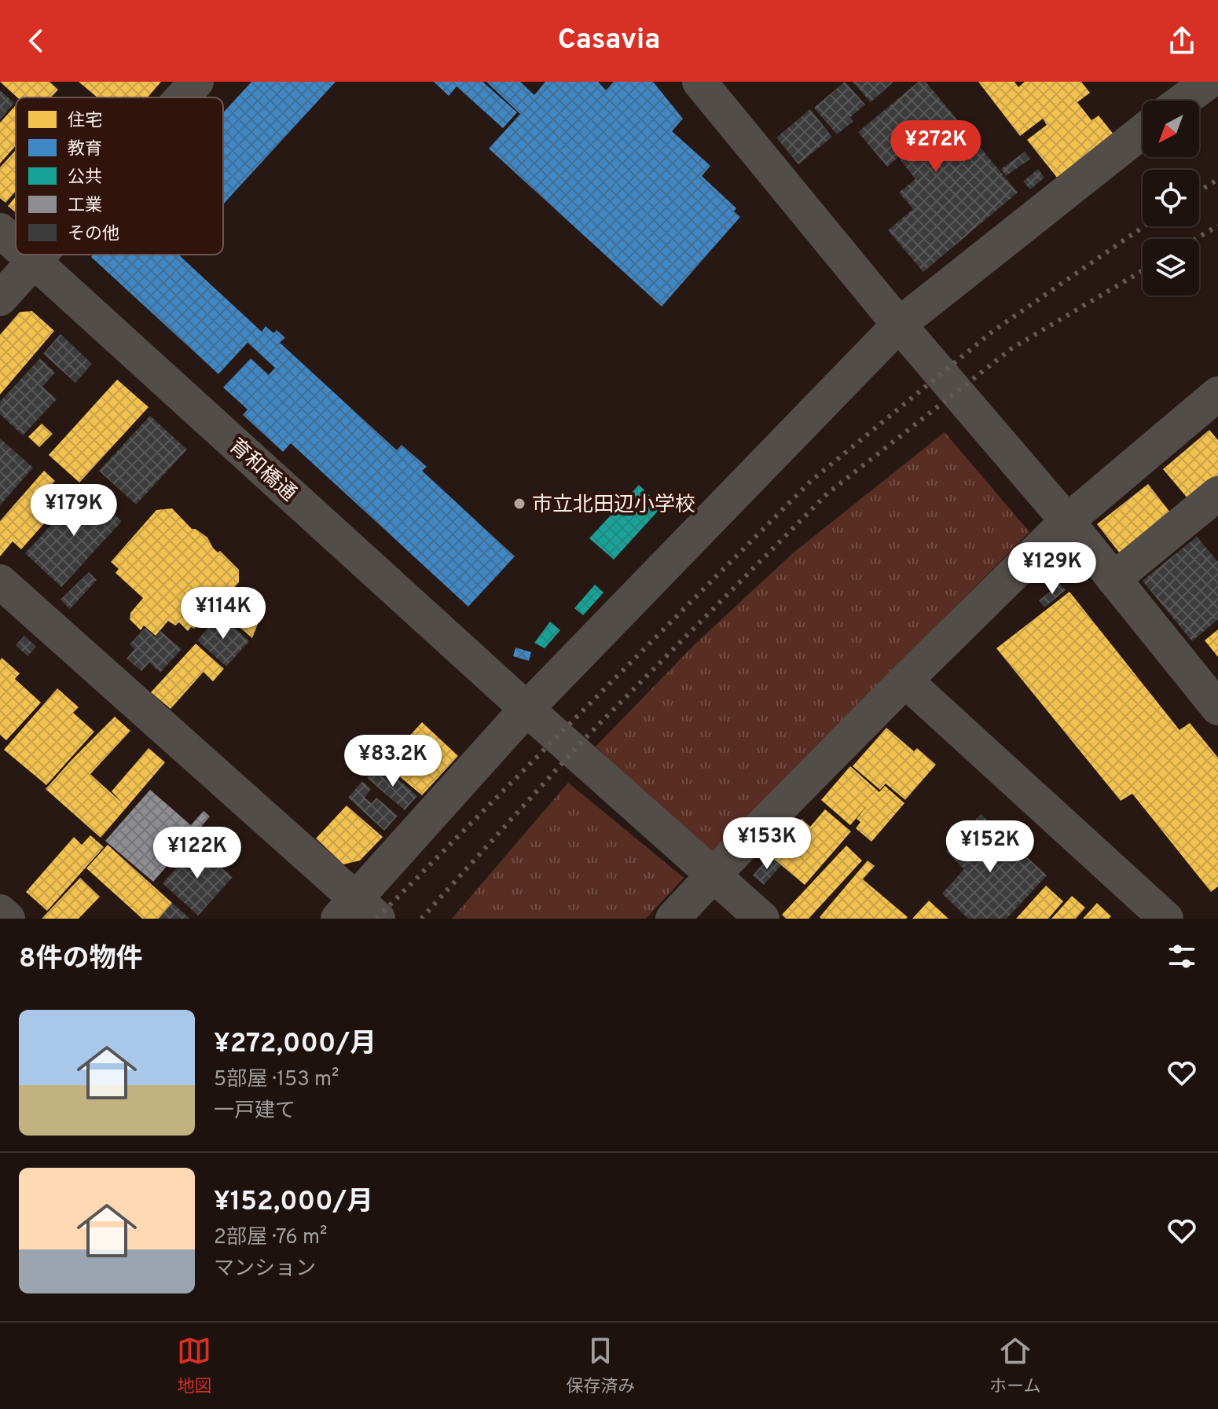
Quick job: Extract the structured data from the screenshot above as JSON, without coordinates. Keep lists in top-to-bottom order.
{
  "streets": {
    "street": ["育和橋通"]
  },
  "places": ["市立北田辺小学校"],
  "legend": [
    "住宅",
    "教育",
    "公共",
    "工業",
    "その他"
  ],
  "north": "bottom left",
  "page": {
    "header": "Casavia",
    "price": [
      "¥272K",
      "¥179K",
      "¥129K",
      "¥114K",
      "¥83.2K",
      "¥153K",
      "¥152K",
      "¥122K"
    ],
    "heading": "8件の物件",
    "list": [
      {
        "name": "¥272,000/月",
        "note": "5部屋 · 153 m² · 一戸建て"
      },
      {
        "name": "¥152,000/月",
        "note": "2部屋 · 76 m² · マンション"
      }
    ],
    "tabs": ["地図", "保存済み", "ホーム"]
  }
}
